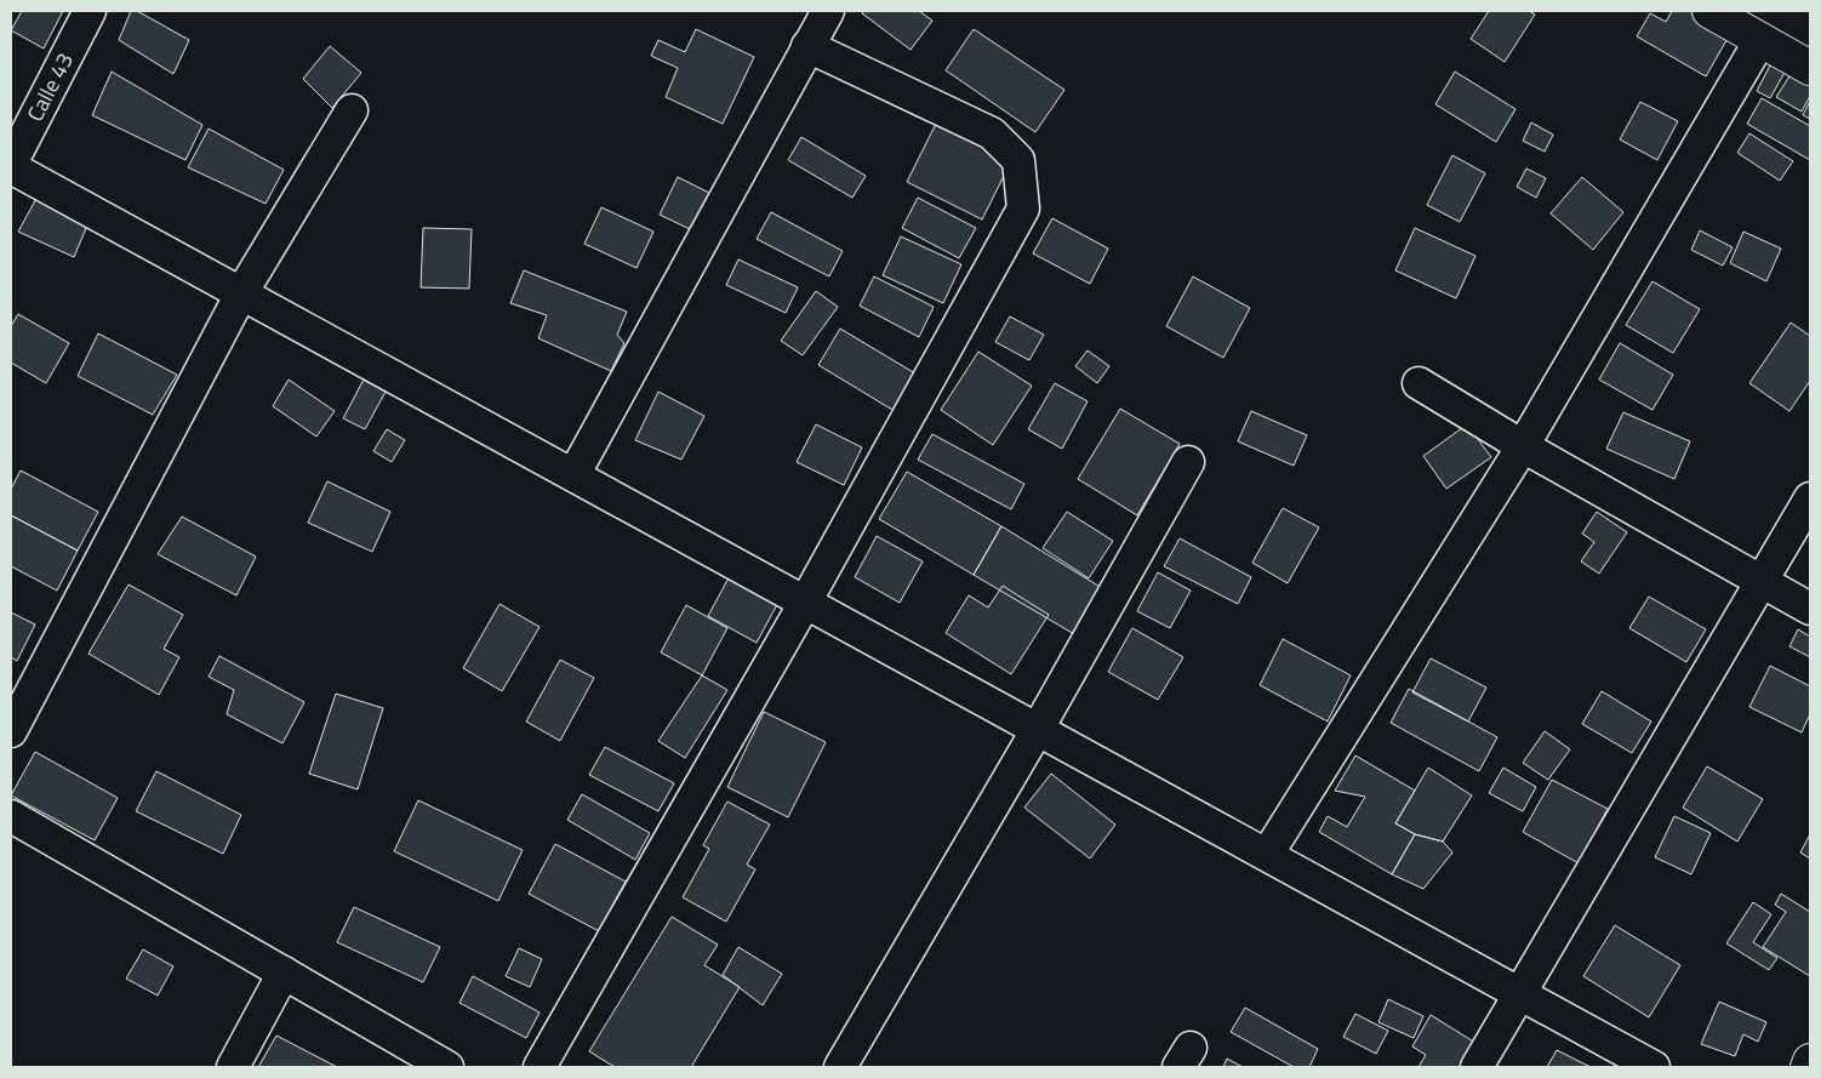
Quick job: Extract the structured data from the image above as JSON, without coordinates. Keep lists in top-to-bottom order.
{
  "streets": {
    "street": ["Calle 43"]
  }
}
